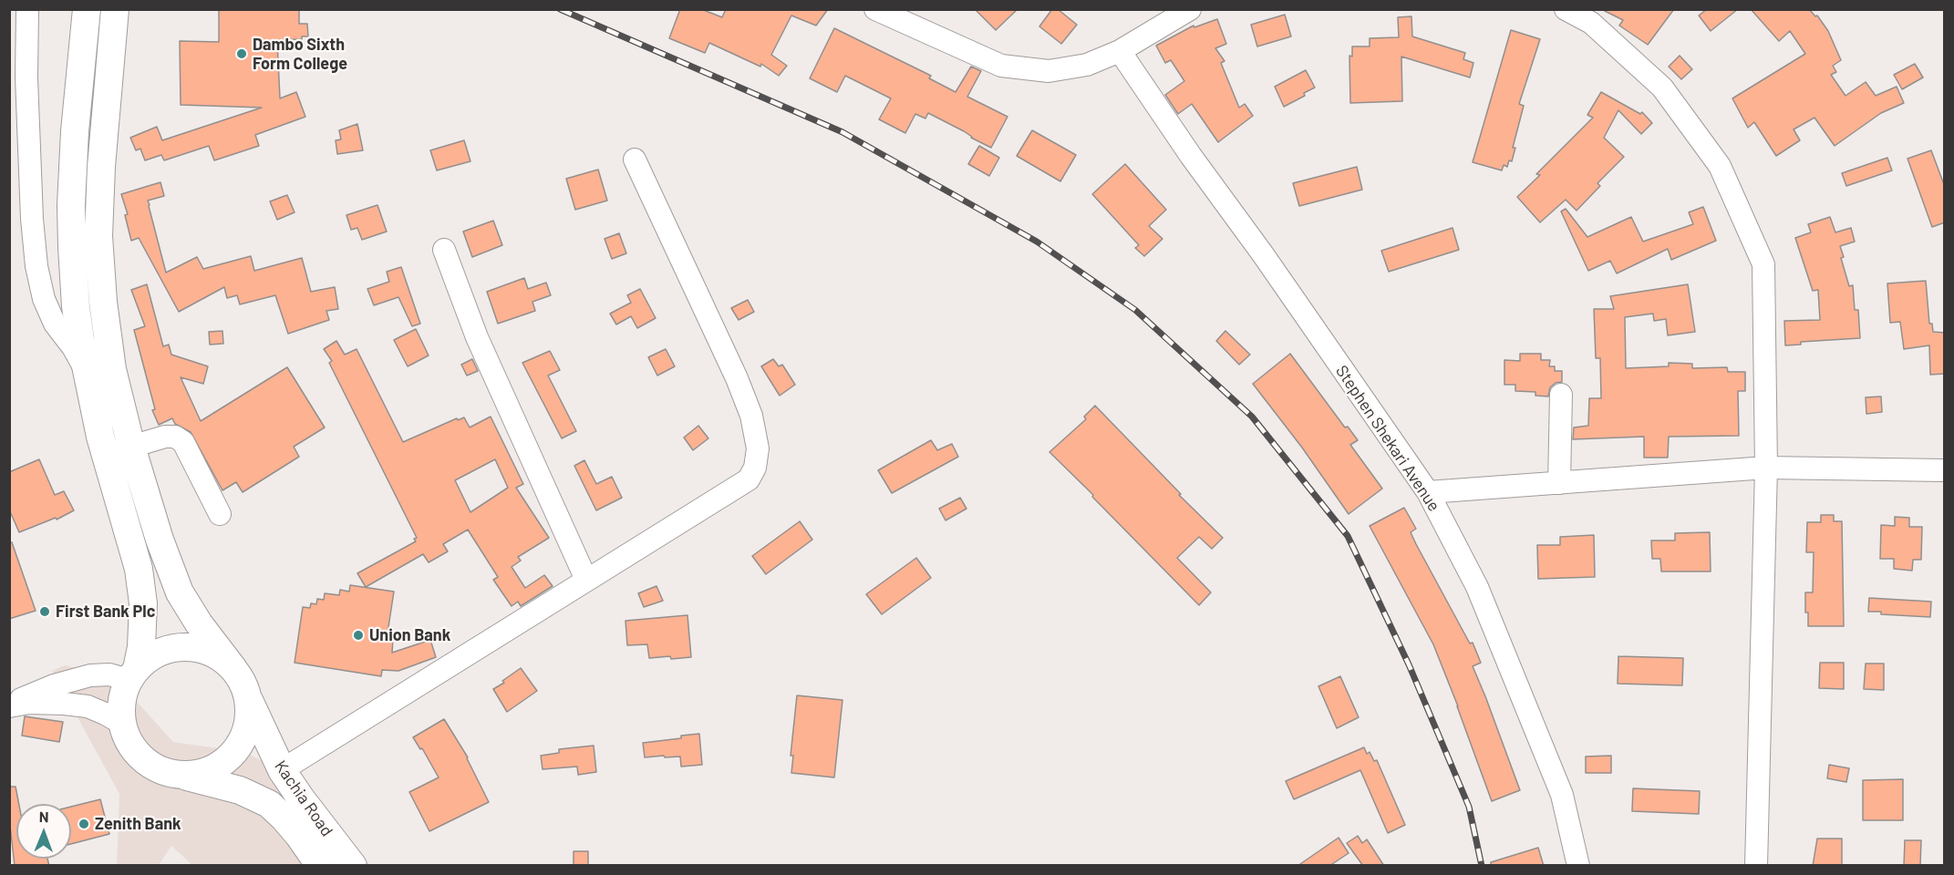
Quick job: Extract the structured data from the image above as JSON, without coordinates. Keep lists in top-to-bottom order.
{
  "streets": {
    "main road": ["Kachia Road"],
    "street": ["Stephen Shekari Avenue"]
  },
  "places": [
    "Dambo Sixth Form College",
    "First Bank Plc",
    "Union Bank",
    "Zenith Bank"
  ],
  "north": "top"
}
